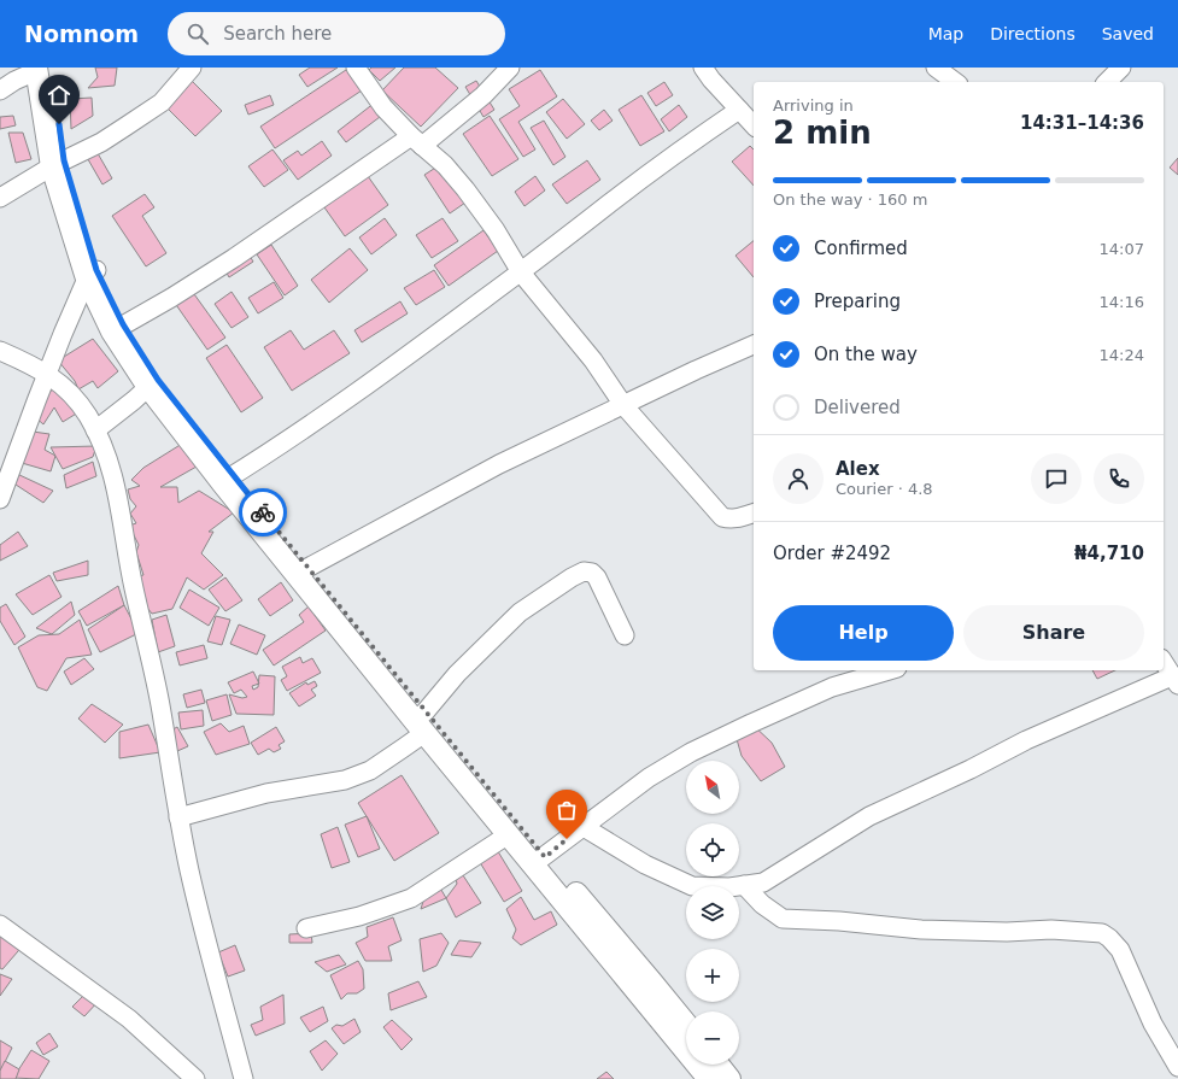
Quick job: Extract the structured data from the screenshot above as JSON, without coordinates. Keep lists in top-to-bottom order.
{
  "north": "top left",
  "page": {
    "header": "Nomnom",
    "search": "Search here",
    "nav": ["Map", "Directions", "Saved"],
    "heading": ["2 min", "Arriving in", "14:31–14:36"],
    "panel": [
      "Alex",
      "Courier · 4.8",
      "Order #2492",
      "₦4,710"
    ],
    "bar": "On the way · 160 m",
    "list": [
      ["Confirmed", "14:07"],
      ["Preparing", "14:16"],
      ["On the way", "14:24"],
      "Delivered"
    ],
    "buttons": ["Help", "Share"],
    "map_buttons": ["+", "−"]
  }
}
